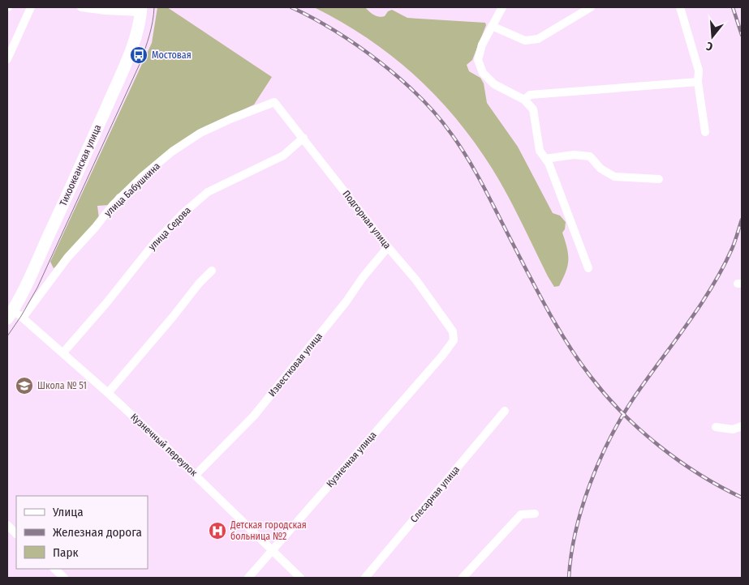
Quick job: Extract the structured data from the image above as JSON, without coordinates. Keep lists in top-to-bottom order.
{
  "streets": {
    "main road": ["Тихоокеанская улица"],
    "street": [
      "улица Бабушкина",
      "Подгорная улица",
      "улица Седова",
      "Известковая улица",
      "Кузнечный переулок",
      "Кузнечная улица",
      "Слесарная улица"
    ]
  },
  "crossings": [
    ["Тихоокеанская улица", "улица Бабушкина"],
    ["Тихоокеанская улица", "Кузнечный переулок"],
    ["улица Бабушкина", "Подгорная улица"],
    ["улица Бабушкина", "Кузнечный переулок"],
    ["Подгорная улица", "улица Седова"],
    ["Подгорная улица", "Известковая улица"],
    ["Подгорная улица", "Кузнечная улица"],
    ["улица Седова", "Кузнечный переулок"],
    ["Известковая улица", "Кузнечный переулок"],
    ["Кузнечный переулок", "Кузнечная улица"]
  ],
  "places": {
    "bus stop": ["Мостовая"],
    "school or university": ["Школа № 51"],
    "hospital": ["Детская городская больница №2"]
  },
  "legend": ["Улица", "Железная дорога", "Парк"],
  "north": "bottom"
}
